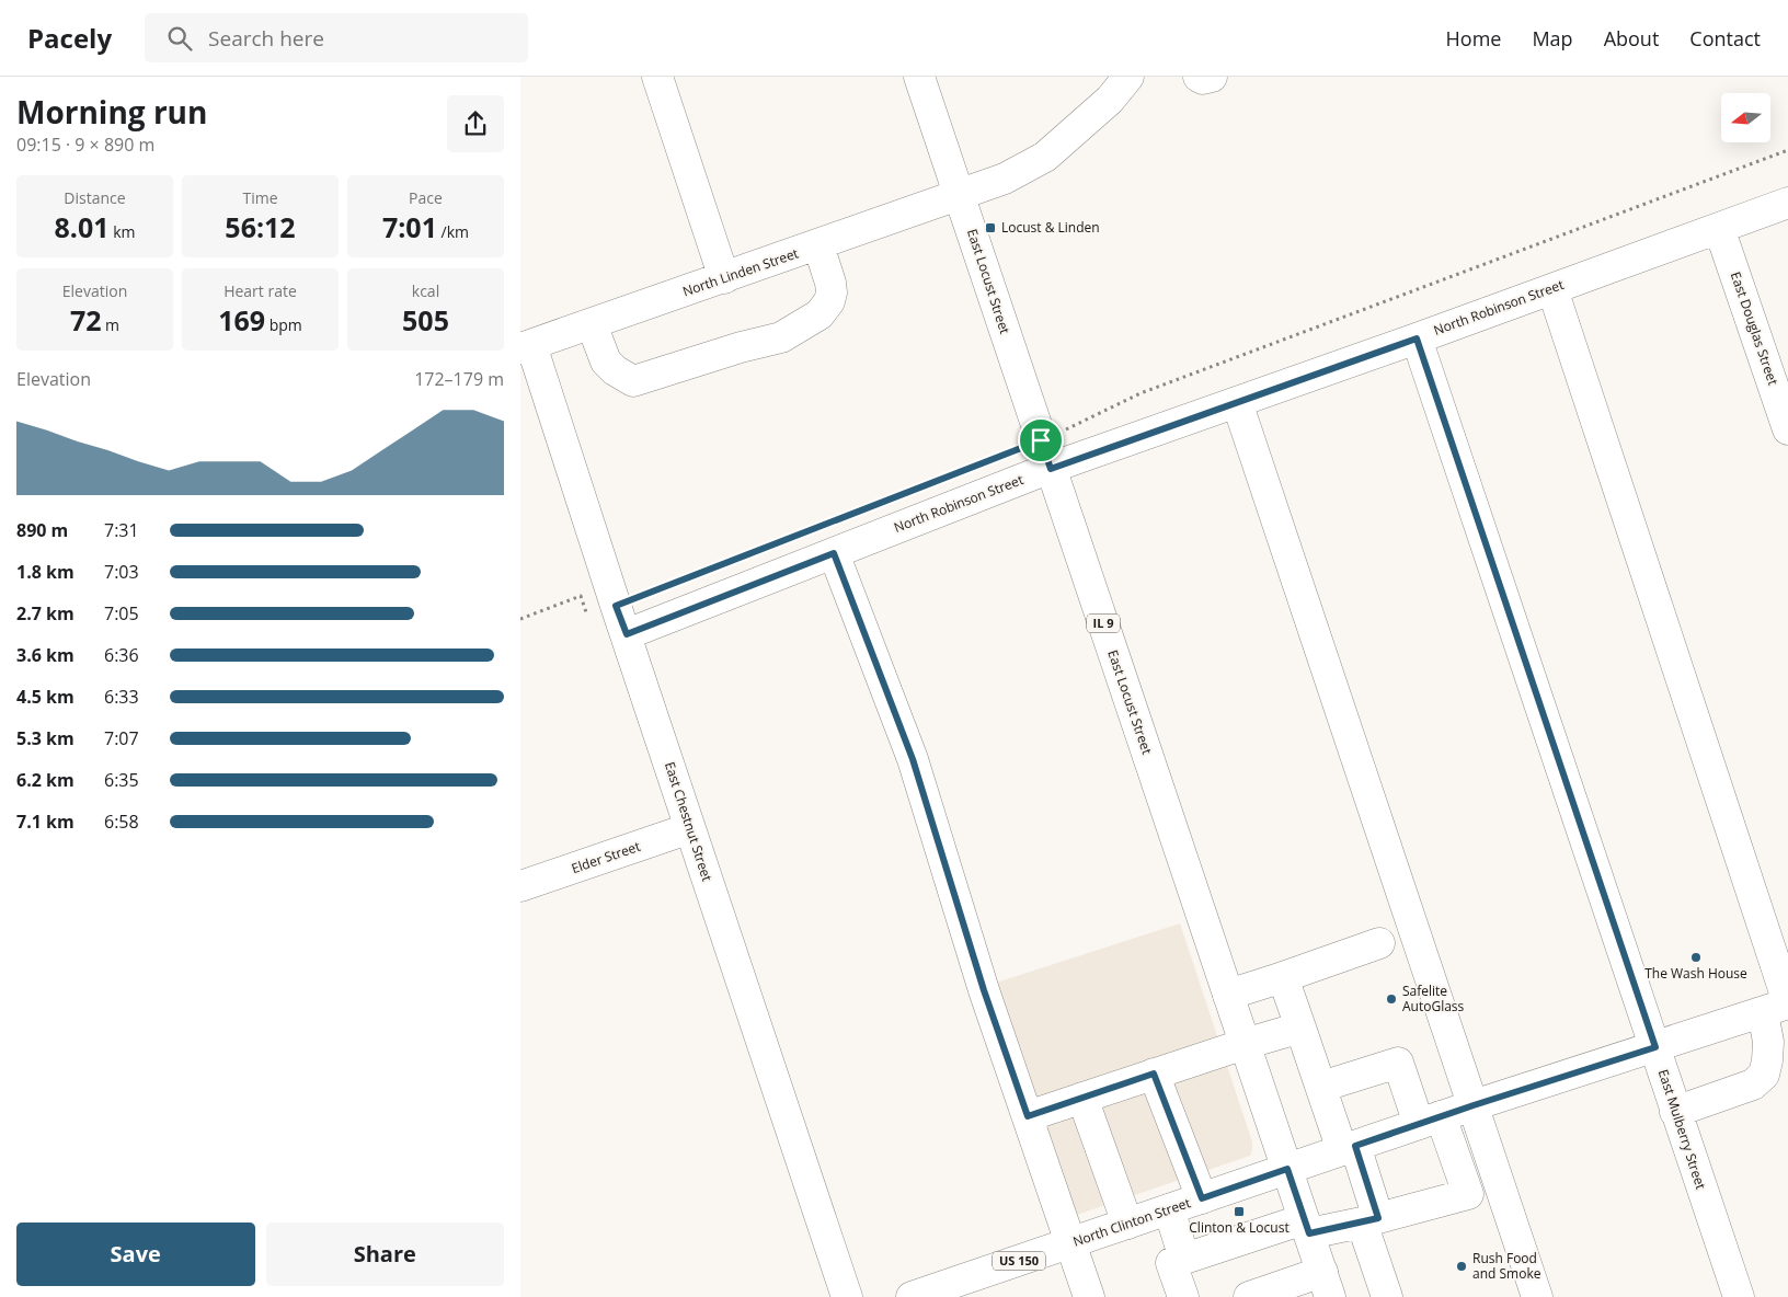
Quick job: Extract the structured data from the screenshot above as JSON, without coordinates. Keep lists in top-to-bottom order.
{
  "streets": {
    "street": [
      "North Linden Street",
      "East Locust Street",
      "North Robinson Street",
      "East Douglas Street",
      "IL 9",
      "East Chestnut Street",
      "Elder Street",
      "East Mulberry Street",
      "North Clinton Street",
      "US 150"
    ]
  },
  "crossings": [
    ["North Linden Street", "East Locust Street"],
    ["North Linden Street", "East Chestnut Street"],
    ["East Locust Street", "North Robinson Street"],
    ["East Locust Street", "North Clinton Street"],
    ["North Robinson Street", "East Douglas Street"],
    ["North Robinson Street", "East Chestnut Street"],
    ["North Robinson Street", "East Mulberry Street"],
    ["East Chestnut Street", "Elder Street"],
    ["East Mulberry Street", "North Clinton Street"]
  ],
  "places": {
    "transit": ["Locust & Linden", "Clinton & Locust"],
    "other": ["The Wash House", "Safelite AutoGlass", "Rush Food and Smoke"]
  },
  "north": "left",
  "page": {
    "header": "Pacely",
    "search": "Search here",
    "nav": [
      "Home",
      "Map",
      "About",
      "Contact"
    ],
    "heading": ["Morning run", "09:15 · 9 × 890 m"],
    "stats": [
      ["Distance", "8.01 km"],
      ["Time", "56:12"],
      ["Pace", "7:01 /km"],
      ["Elevation", "72 m"],
      ["Heart rate", "169 bpm"],
      ["kcal", "505"]
    ],
    "chart": ["Elevation", "172–179 m"],
    "list": [
      {
        "name": "890 m",
        "note": "7:31"
      },
      {
        "name": "1.8 km",
        "note": "7:03"
      },
      {
        "name": "2.7 km",
        "note": "7:05"
      },
      {
        "name": "3.6 km",
        "note": "6:36"
      },
      {
        "name": "4.5 km",
        "note": "6:33"
      },
      {
        "name": "5.3 km",
        "note": "7:07"
      },
      {
        "name": "6.2 km",
        "note": "6:35"
      },
      {
        "name": "7.1 km",
        "note": "6:58"
      }
    ],
    "buttons": ["Save", "Share"]
  }
}
